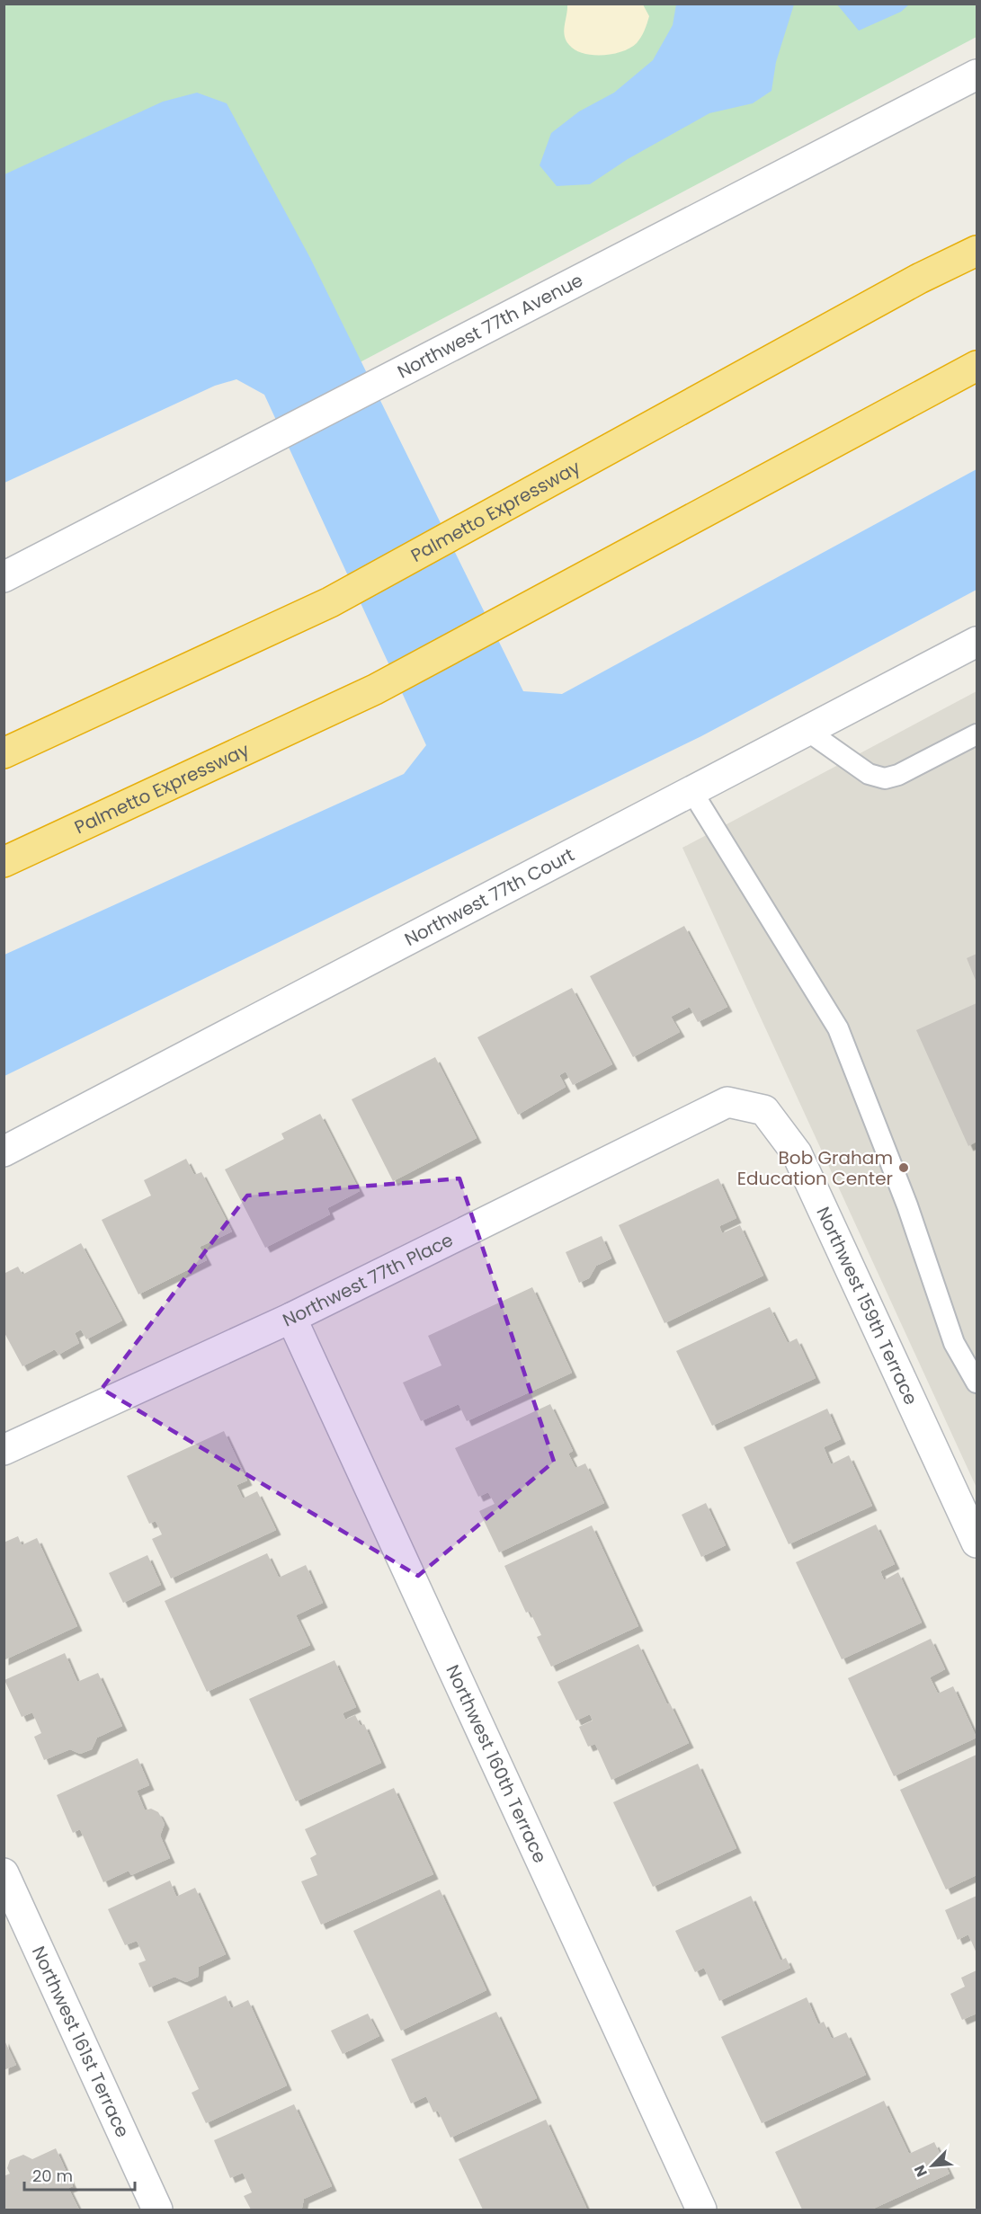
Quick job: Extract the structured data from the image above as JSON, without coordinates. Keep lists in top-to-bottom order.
{
  "streets": {
    "highway": ["Palmetto Expressway"],
    "street": [
      "Northwest 77th Avenue",
      "Northwest 77th Court",
      "Northwest 77th Place",
      "Northwest 159th Terrace",
      "Northwest 160th Terrace",
      "Northwest 161st Terrace"
    ]
  },
  "crossings": [
    ["Northwest 77th Place", "Northwest 159th Terrace"],
    ["Northwest 77th Place", "Northwest 160th Terrace"]
  ],
  "places": ["Bob Graham Education Center"],
  "scale_bar": "20 m",
  "north": "bottom left"
}
